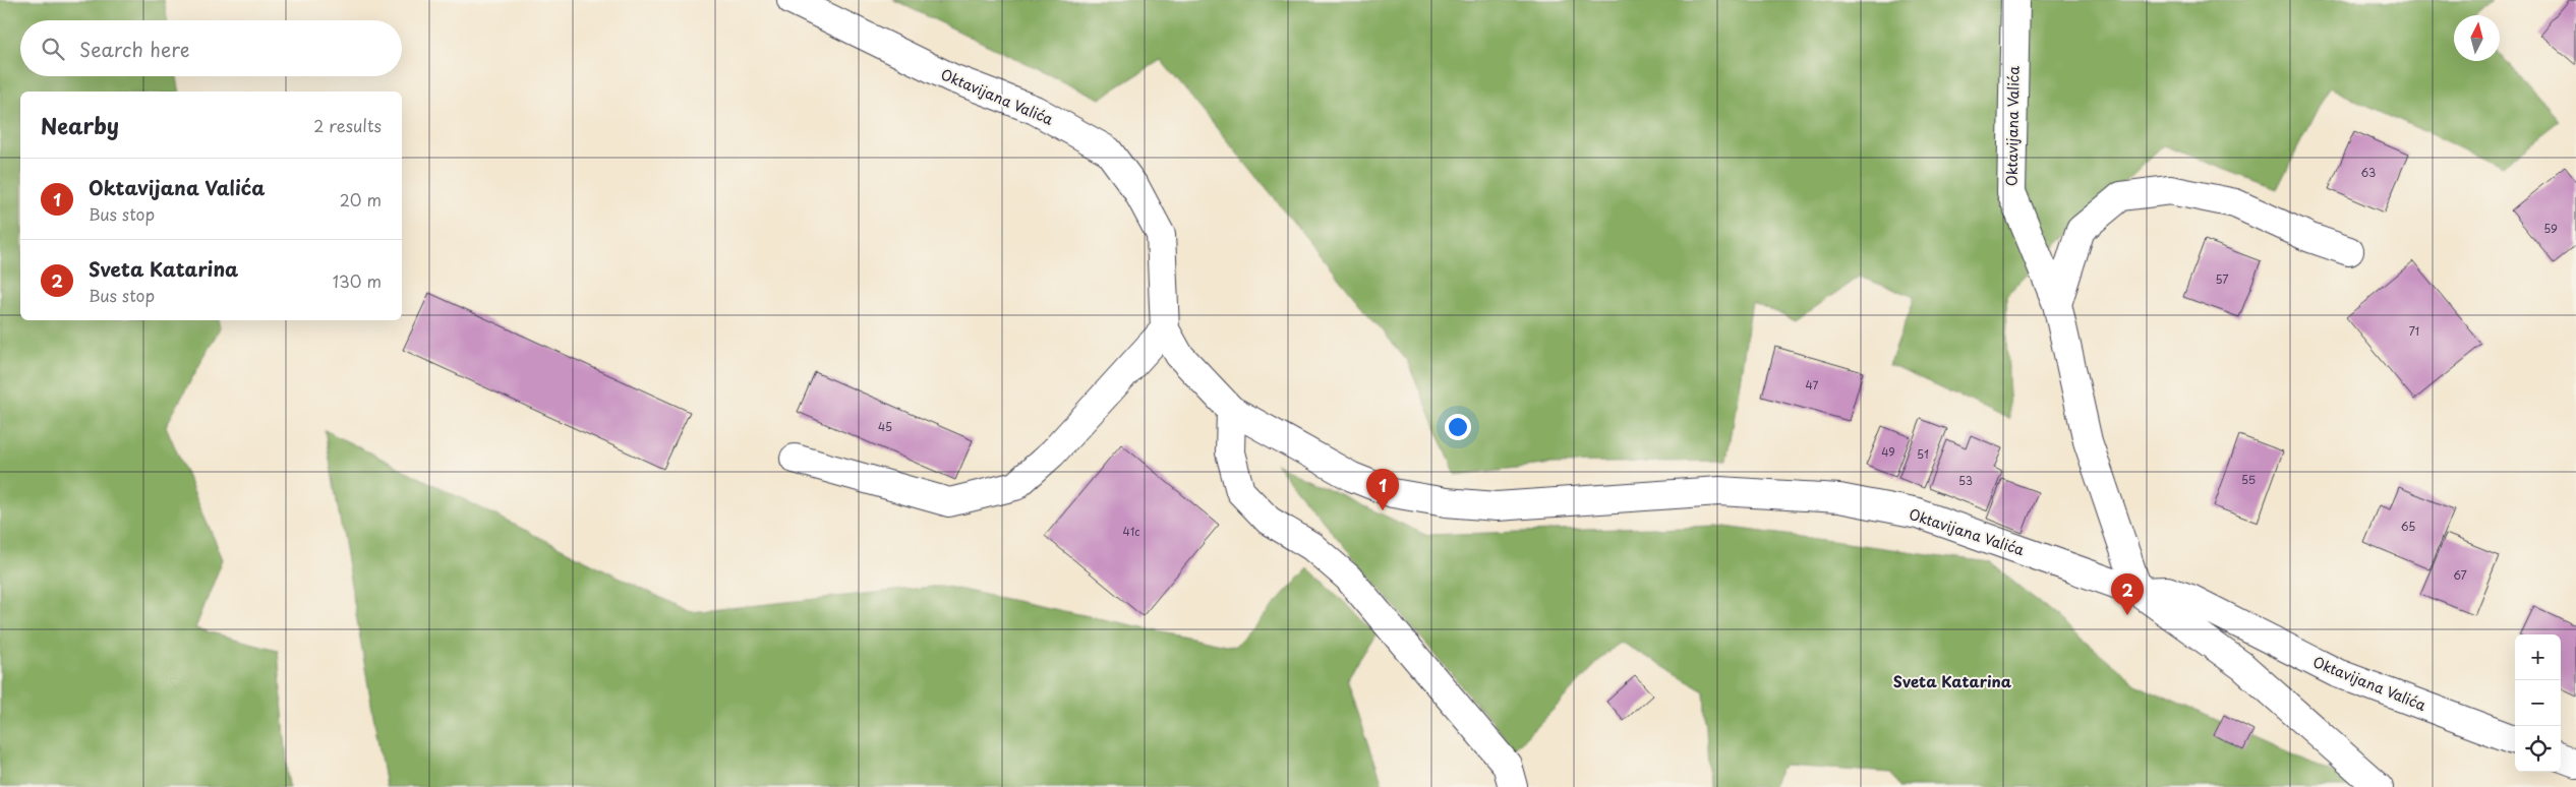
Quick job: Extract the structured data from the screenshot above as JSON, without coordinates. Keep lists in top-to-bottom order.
{
  "streets": {
    "street": ["Oktavijana Valića"]
  },
  "districts": ["Sveta Katarina"],
  "house_numbers": [
    "63",
    "59",
    "57",
    "71",
    "47",
    "45",
    "49",
    "51",
    "55",
    "53",
    "65",
    "41c",
    "67"
  ],
  "north": "top",
  "page": {
    "search": "Search here",
    "heading": ["Nearby", "2 results"],
    "list": [
      {
        "mark": "1",
        "name": "Oktavijana Valića",
        "note": "Bus stop",
        "value": "20 m"
      },
      {
        "mark": "2",
        "name": "Sveta Katarina",
        "note": "Bus stop",
        "value": "130 m"
      }
    ],
    "pins": ["1", "2"],
    "map_buttons": ["+", "−"]
  }
}
